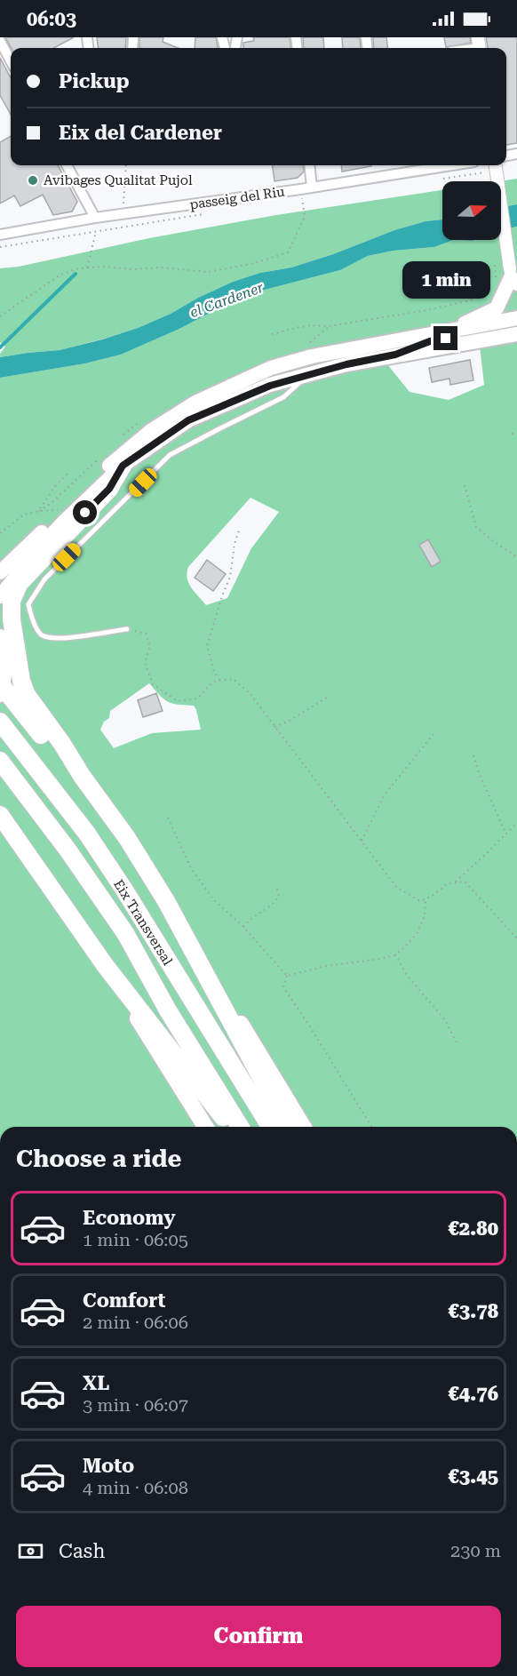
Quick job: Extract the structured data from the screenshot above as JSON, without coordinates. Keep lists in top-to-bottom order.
{
  "streets": {
    "highway": ["Eix Transversal"],
    "street": ["passeig del Riu"]
  },
  "water": ["el Cardener"],
  "places": ["Avibages Qualitat Pujol"],
  "north": "right",
  "page": {
    "status": "06:03",
    "banner": ["Pickup", "Eix del Cardener"],
    "bubble": "1 min",
    "heading": "Choose a ride",
    "list": [
      {
        "name": "Economy",
        "note": "1 min · 06:05",
        "value": "€2.80"
      },
      {
        "name": "Comfort",
        "note": "2 min · 06:06",
        "value": "€3.78"
      },
      {
        "name": "XL",
        "note": "3 min · 06:07",
        "value": "€4.76"
      },
      {
        "name": "Moto",
        "note": "4 min · 06:08",
        "value": "€3.45"
      }
    ],
    "pay": ["Cash", "230 m"],
    "buttons": "Confirm"
  }
}
